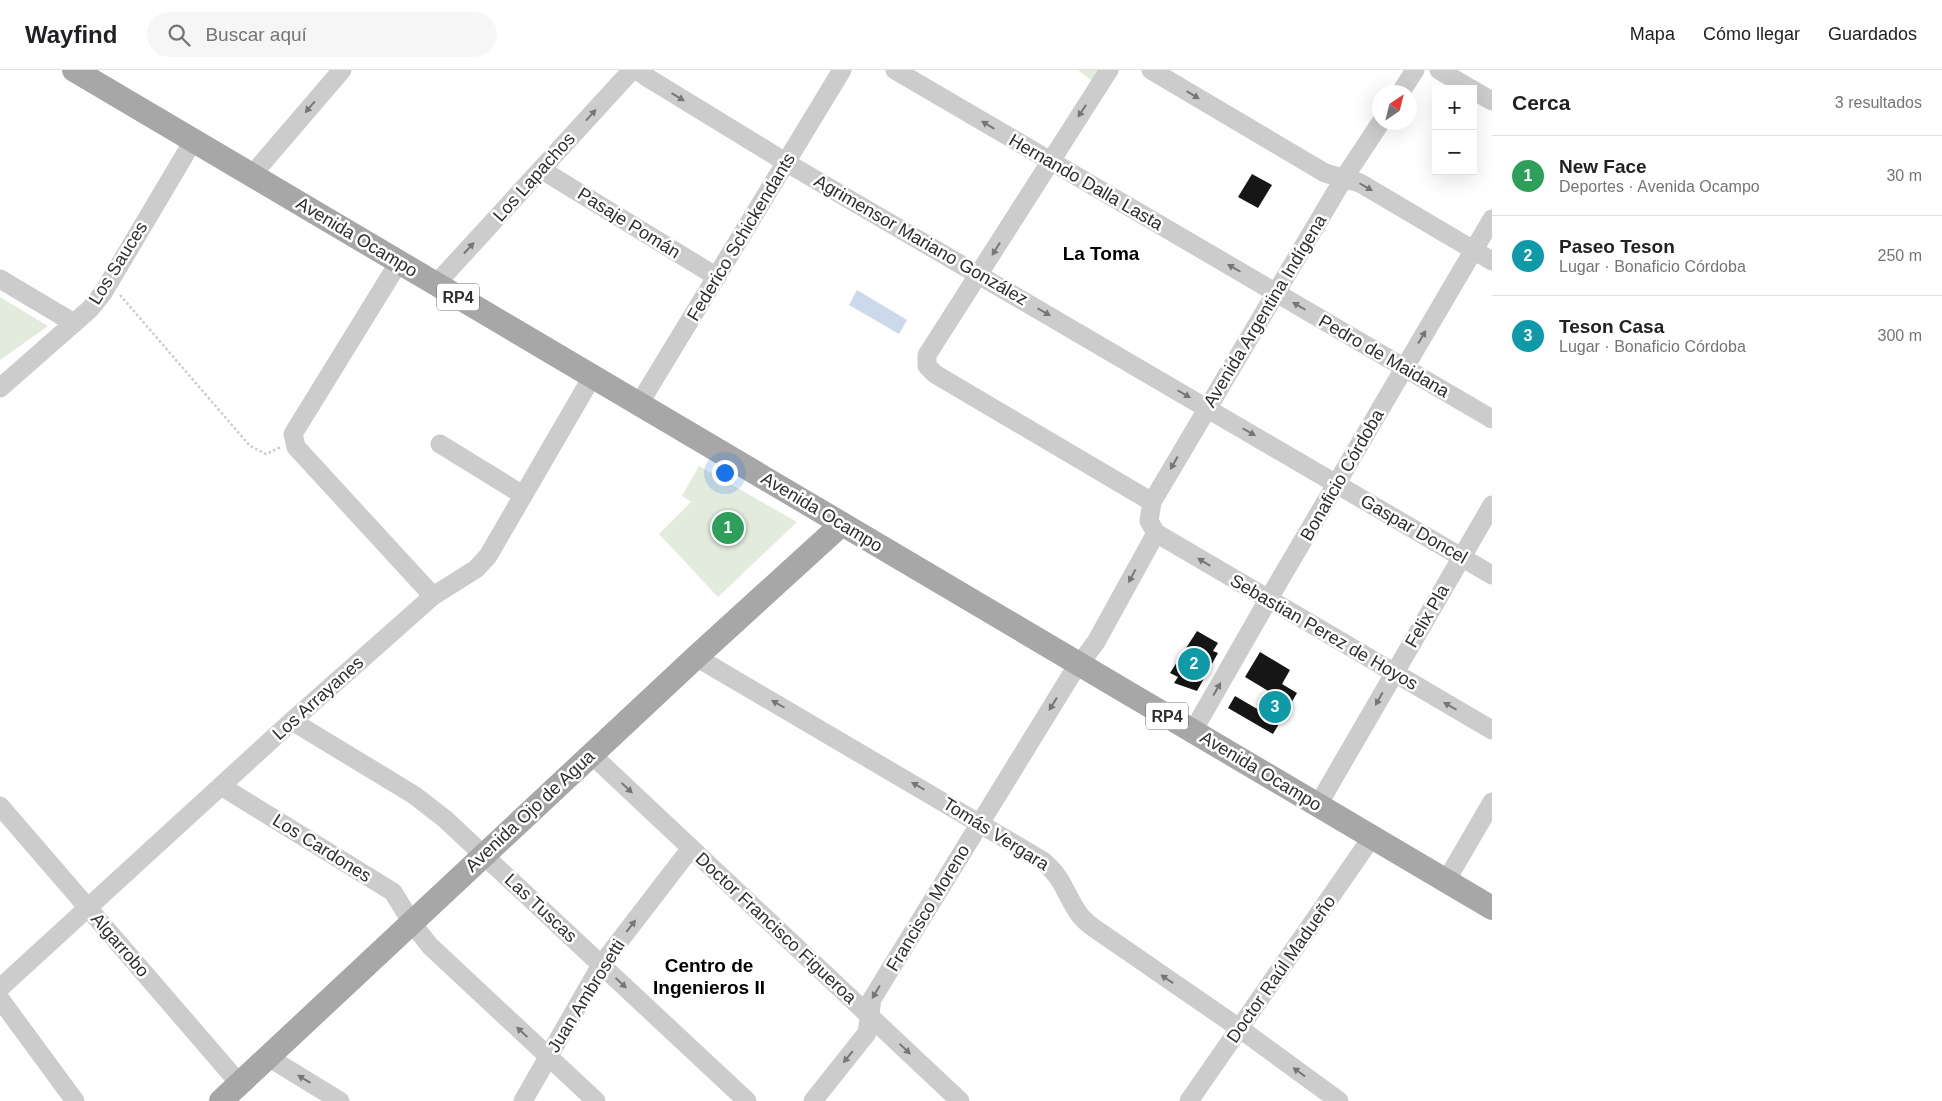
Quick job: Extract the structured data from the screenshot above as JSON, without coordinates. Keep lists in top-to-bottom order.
{
  "streets": {
    "main road": ["Avenida Ocampo", "RP4", "Avenida Ojo de Agua"],
    "street": [
      "Los Lapachos",
      "Hernando Dalla Lasta",
      "Pasaje Pomán",
      "Federico Schickendants",
      "Agrimensor Mariano González",
      "Los Sauces",
      "Avenida Argentina Indígena",
      "Pedro de Maidana",
      "Bonaficio Córdoba",
      "Gaspar Doncel",
      "Felix Pla",
      "Sebastian Perez de Hoyos",
      "Los Arrayanes",
      "Tomás Vergara",
      "Los Cardones",
      "Las Tuscas",
      "Francisco Moreno",
      "Doctor Francisco Figueroa",
      "Algarrobo",
      "Doctor Raúl Madueño",
      "Juan Ambrosetti"
    ]
  },
  "crossings": [
    ["Los Lapachos", "Pasaje Pomán"],
    ["Los Lapachos", "Avenida Ocampo"],
    ["Hernando Dalla Lasta", "Avenida Argentina Indígena"],
    ["Hernando Dalla Lasta", "Pedro de Maidana"],
    ["Pasaje Pomán", "Federico Schickendants"],
    ["Avenida Ocampo", "Federico Schickendants"],
    ["Avenida Ocampo", "Los Sauces"],
    ["Avenida Ocampo", "Bonaficio Córdoba"],
    ["Avenida Ocampo", "Felix Pla"],
    ["Avenida Ocampo", "Los Arrayanes"],
    ["Avenida Ocampo", "Avenida Ojo de Agua"],
    ["Avenida Ocampo", "Francisco Moreno"],
    ["Avenida Ocampo", "Doctor Raúl Madueño"],
    ["Federico Schickendants", "Agrimensor Mariano González"],
    ["Agrimensor Mariano González", "Avenida Argentina Indígena"],
    ["Agrimensor Mariano González", "Gaspar Doncel"],
    ["Avenida Argentina Indígena", "Pedro de Maidana"],
    ["Avenida Argentina Indígena", "Gaspar Doncel"],
    ["Pedro de Maidana", "Bonaficio Córdoba"],
    ["Bonaficio Córdoba", "Gaspar Doncel"],
    ["Bonaficio Córdoba", "Sebastian Perez de Hoyos"],
    ["Gaspar Doncel", "Felix Pla"],
    ["Felix Pla", "Sebastian Perez de Hoyos"],
    ["Los Arrayanes", "Los Cardones"],
    ["Los Arrayanes", "Las Tuscas"],
    ["Los Arrayanes", "Algarrobo"],
    ["Avenida Ojo de Agua", "Tomás Vergara"],
    ["Avenida Ojo de Agua", "Los Cardones"],
    ["Avenida Ojo de Agua", "Las Tuscas"],
    ["Avenida Ojo de Agua", "Doctor Francisco Figueroa"],
    ["Avenida Ojo de Agua", "Algarrobo"],
    ["Tomás Vergara", "Francisco Moreno"],
    ["Tomás Vergara", "Doctor Raúl Madueño"],
    ["Los Cardones", "Juan Ambrosetti"],
    ["Las Tuscas", "Juan Ambrosetti"],
    ["Francisco Moreno", "Doctor Francisco Figueroa"],
    ["Doctor Francisco Figueroa", "Juan Ambrosetti"]
  ],
  "one_way": [
    "Los Lapachos",
    "Agrimensor Mariano González",
    "Gaspar Doncel",
    "Sebastian Perez de Hoyos",
    "Tomás Vergara",
    "Los Cardones",
    "Francisco Moreno",
    "Doctor Francisco Figueroa",
    "Juan Ambrosetti"
  ],
  "districts": ["La Toma", "Centro de Ingenieros II"],
  "north": "top right",
  "page": {
    "header": "Wayfind",
    "search": "Buscar aquí",
    "nav": ["Mapa", "Cómo llegar", "Guardados"],
    "heading": ["Cerca", "3 resultados"],
    "map_buttons": ["+", "−"],
    "list": [
      {
        "mark": "1",
        "name": "New Face",
        "note": "Deportes · Avenida Ocampo",
        "value": "30 m"
      },
      {
        "mark": "2",
        "name": "Paseo Teson",
        "note": "Lugar · Bonaficio Córdoba",
        "value": "250 m"
      },
      {
        "mark": "3",
        "name": "Teson Casa",
        "note": "Lugar · Bonaficio Córdoba",
        "value": "300 m"
      }
    ],
    "pins": ["1", "2", "3"]
  }
}
